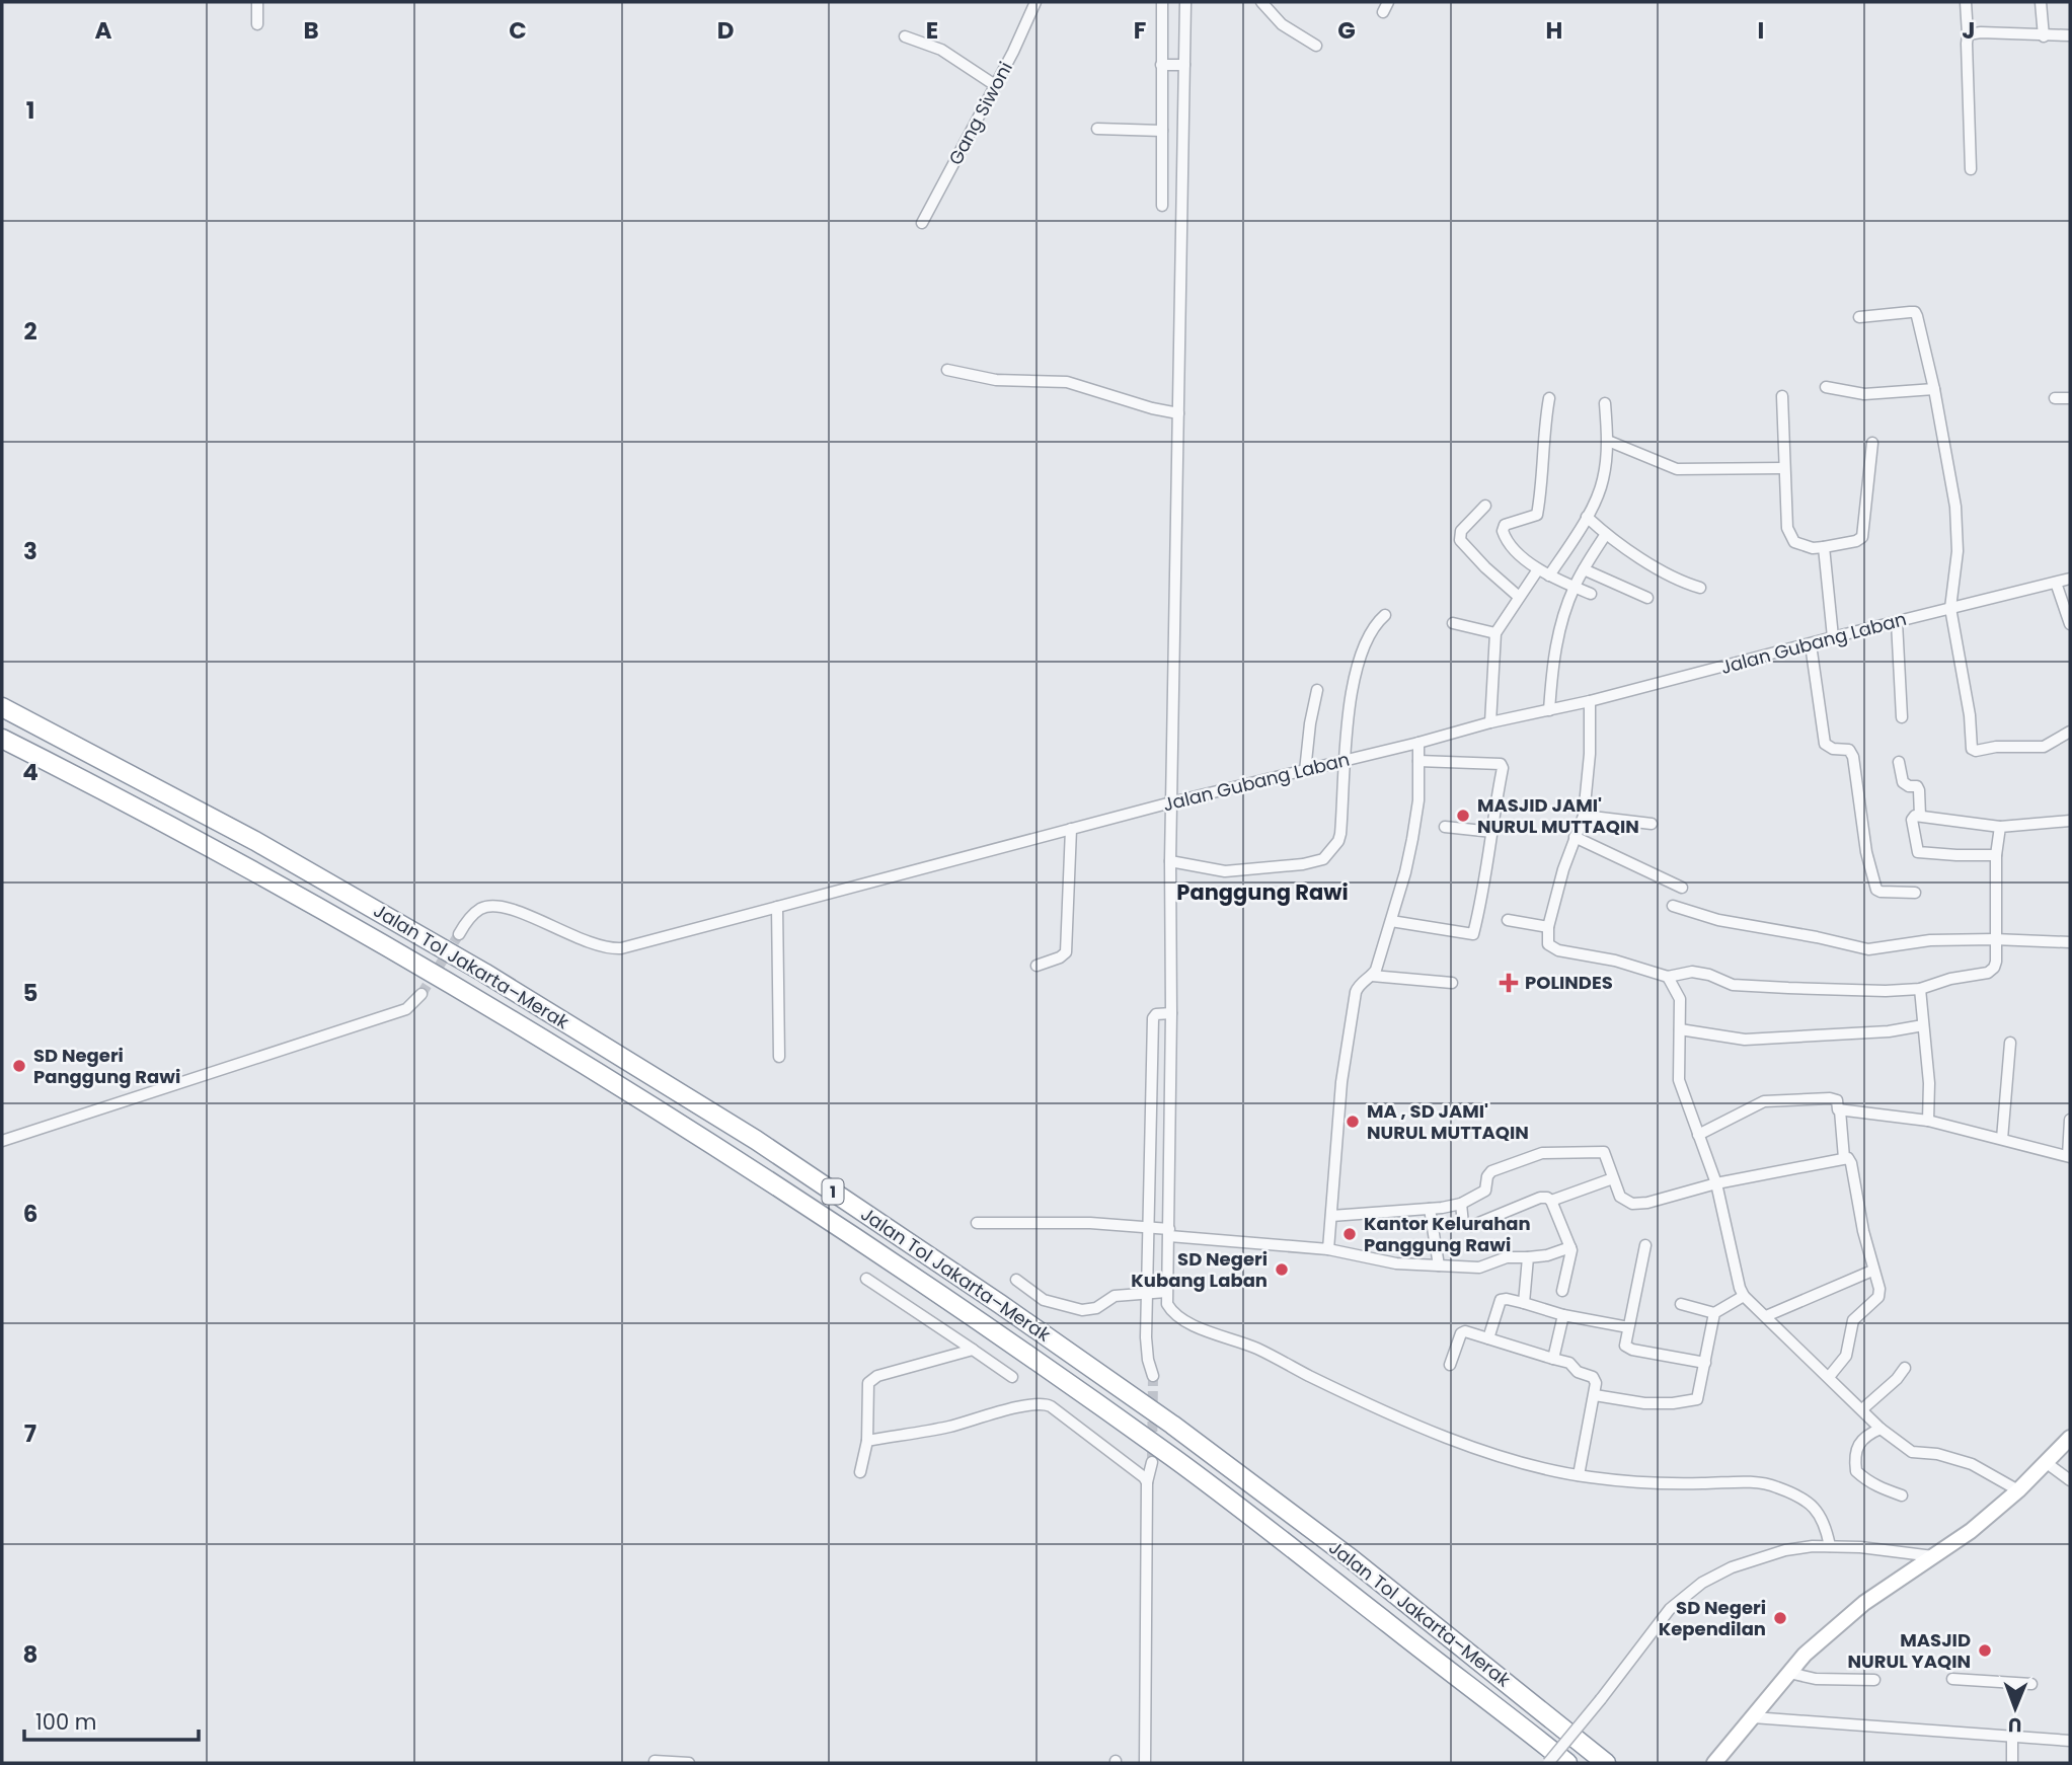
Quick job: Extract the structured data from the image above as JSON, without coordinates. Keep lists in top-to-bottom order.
{
  "streets": {
    "highway": ["Jalan Tol Jakarta–Merak", "1"],
    "street": ["Gang Siwoni", "Jalan Gubang Laban"]
  },
  "districts": ["Panggung Rawi"],
  "places": {
    "other": [
      "MASJID JAMI' NURUL MUTTAQIN",
      "SD Negeri Panggung Rawi",
      "MA , SD JAMI' NURUL MUTTAQIN",
      "Kantor Kelurahan Panggung Rawi",
      "SD Negeri Kubang Laban",
      "SD Negeri Kependilan",
      "MASJID NURUL YAQIN"
    ],
    "health": ["POLINDES"]
  },
  "scale_bar": "100 m",
  "north": "bottom",
  "grid": {
    "columns": [
      "A",
      "B",
      "C",
      "D",
      "E",
      "F",
      "G",
      "H",
      "I",
      "J"
    ],
    "rows": [
      "1",
      "2",
      "3",
      "4",
      "5",
      "6",
      "7",
      "8"
    ]
  }
}
